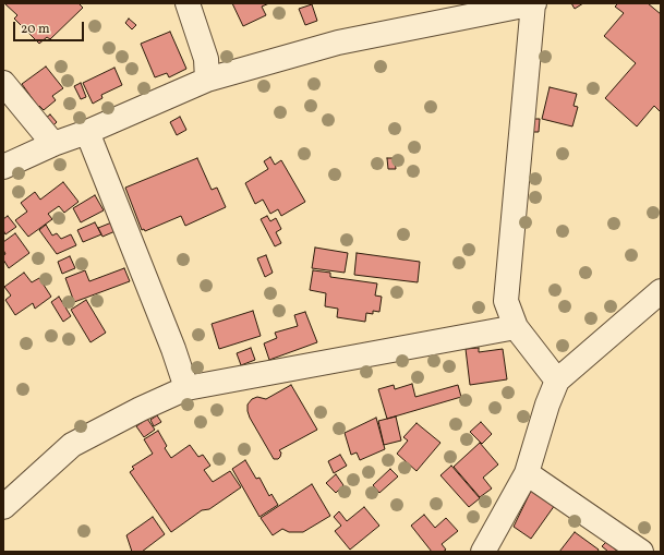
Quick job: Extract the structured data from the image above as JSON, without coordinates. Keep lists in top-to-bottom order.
{
  "scale_bar": "20 m"
}
